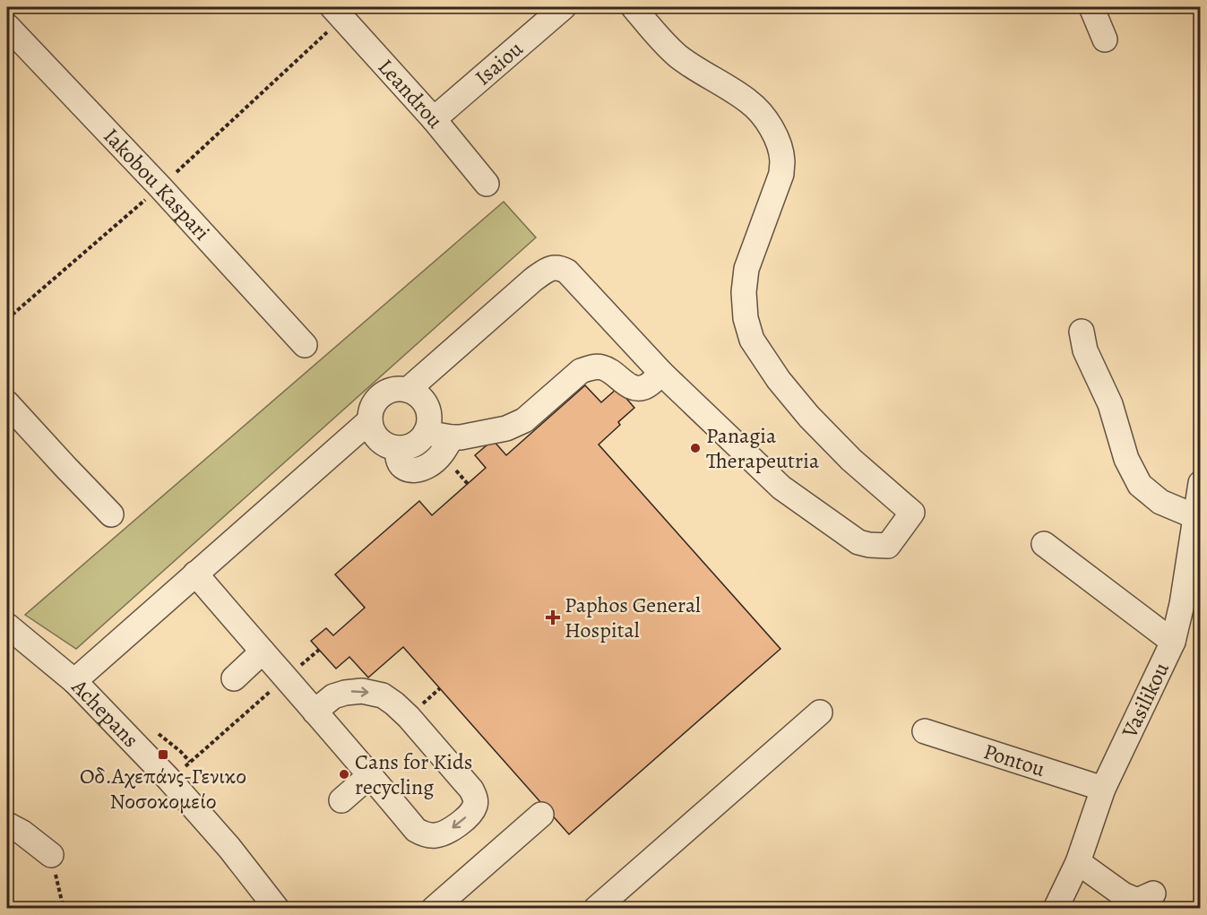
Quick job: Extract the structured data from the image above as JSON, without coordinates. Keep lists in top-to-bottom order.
{
  "streets": {
    "street": [
      "Isaiou",
      "Leandrou",
      "Iakobou Kaspari",
      "Vasilikou",
      "Achepans",
      "Pontou"
    ]
  },
  "crossings": [
    ["Isaiou", "Leandrou"],
    ["Vasilikou", "Pontou"]
  ],
  "places": {
    "other": ["Panagia Therapeutria", "Cans for Kids recycling"],
    "health": ["Paphos General Hospital"],
    "transit": ["Οδ.Αχεπάνς-Γενικο Νοσοκομείο"]
  }
}
